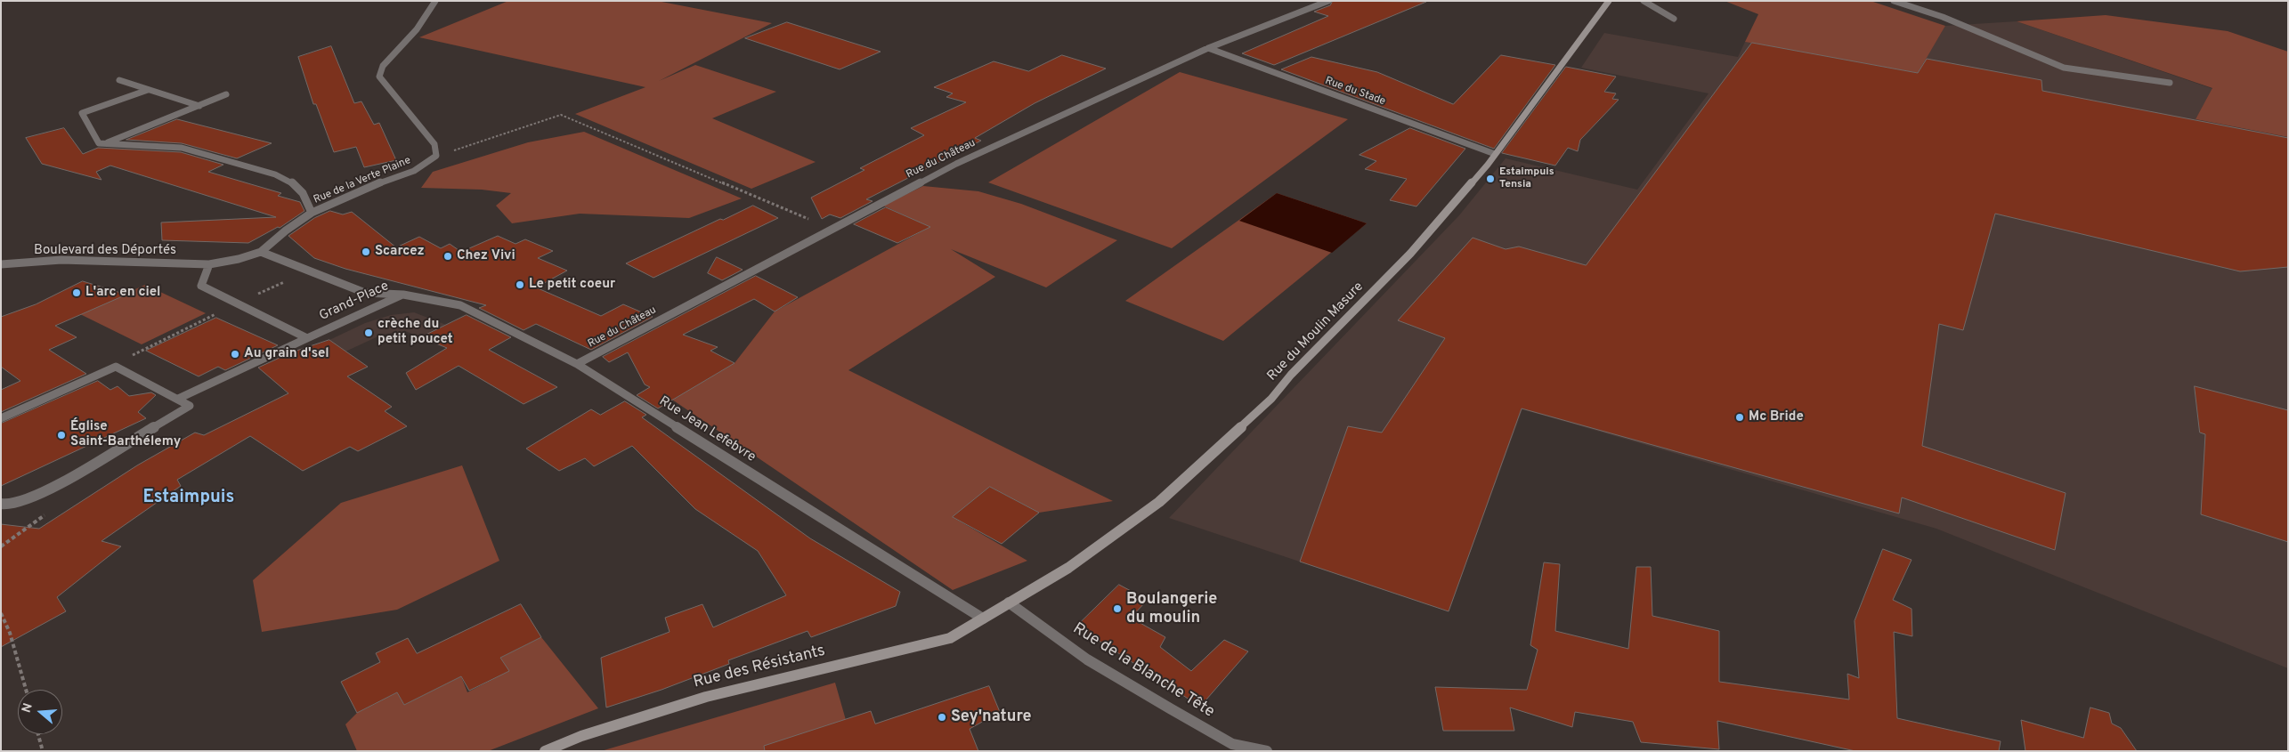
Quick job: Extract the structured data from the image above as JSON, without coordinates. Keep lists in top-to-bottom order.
{
  "streets": {
    "main road": ["Rue du Moulin Masure", "Rue des Résistants"],
    "street": [
      "Rue du Stade",
      "Rue du Château",
      "Rue de la Verte Plaine",
      "Boulevard des Déportés",
      "Grand-Place",
      "Rue Jean Lefebvre",
      "Rue de la Blanche Tête"
    ]
  },
  "crossings": [
    ["Rue du Stade", "Rue du Château"],
    ["Rue du Stade", "Rue du Moulin Masure"],
    ["Rue du Château", "Rue Jean Lefebvre"],
    ["Rue de la Verte Plaine", "Boulevard des Déportés"],
    ["Rue de la Verte Plaine", "Grand-Place"],
    ["Boulevard des Déportés", "Grand-Place"],
    ["Grand-Place", "Rue Jean Lefebvre"],
    ["Rue du Moulin Masure", "Rue Jean Lefebvre"],
    ["Rue du Moulin Masure", "Rue des Résistants"],
    ["Rue du Moulin Masure", "Rue de la Blanche Tête"],
    ["Rue Jean Lefebvre", "Rue des Résistants"]
  ],
  "districts": ["Estaimpuis"],
  "places": [
    "Estaimpuis Tensia",
    "Scarcez",
    "Chez Vivi",
    "Le petit coeur",
    "L'arc en ciel",
    "crèche du petit poucet",
    "Au grain d'sel",
    "Mc Bride",
    "Église Saint-Barthélemy",
    "Boulangerie du moulin",
    "Sey'nature"
  ],
  "north": "left"
}
